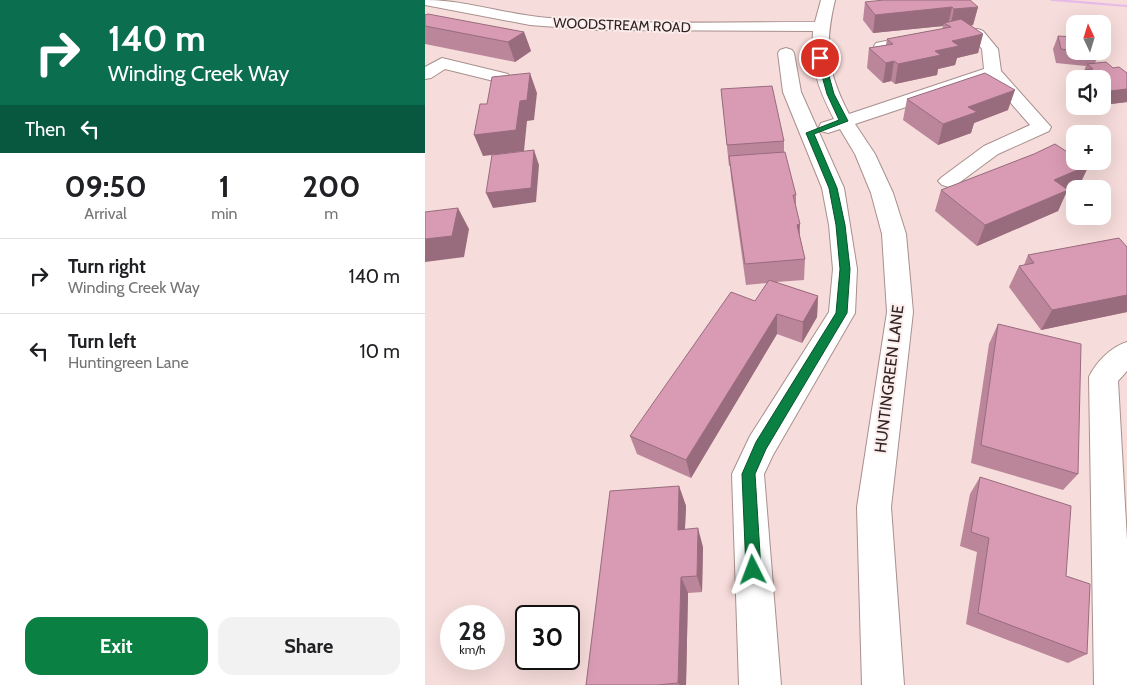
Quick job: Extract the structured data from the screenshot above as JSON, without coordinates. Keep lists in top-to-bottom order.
{
  "streets": {
    "street": ["WOODSTREAM ROAD", "HUNTINGREEN LANE"]
  },
  "crossings": [
    ["WOODSTREAM ROAD", "HUNTINGREEN LANE"]
  ],
  "north": "top",
  "page": {
    "turn": ["140 m", "Winding Creek Way"],
    "map_buttons": ["+", "−"],
    "then": "Then",
    "eta": [
      "09:50",
      "Arrival",
      "1",
      "min",
      "200",
      "m"
    ],
    "list": [
      {
        "name": "Turn right",
        "note": "Winding Creek Way",
        "value": "140 m"
      },
      {
        "name": "Turn left",
        "note": "Huntingreen Lane",
        "value": "10 m"
      }
    ],
    "speed": "28 km/h",
    "limit": "30",
    "buttons": ["Exit", "Share"]
  }
}
